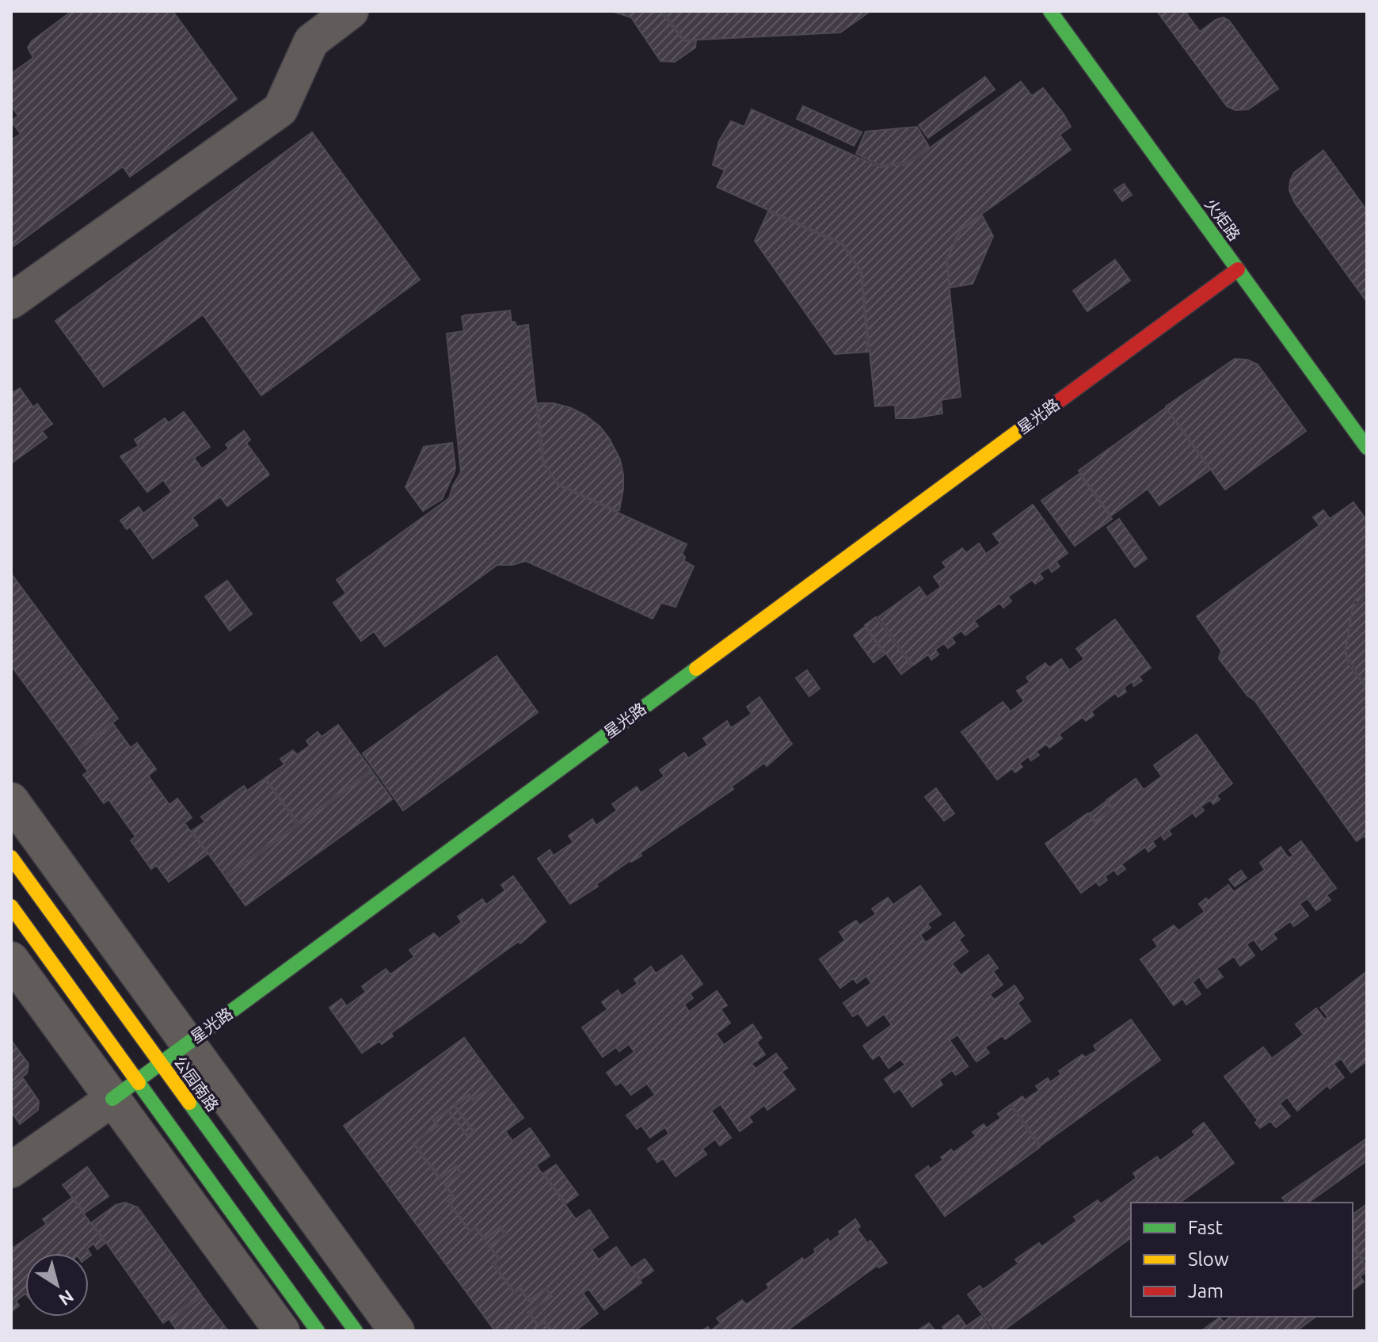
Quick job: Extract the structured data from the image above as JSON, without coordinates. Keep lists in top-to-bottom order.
{
  "streets": {
    "street": ["火炬路", "星光路", "公园南路"]
  },
  "crossings": [
    ["火炬路", "星光路"],
    ["星光路", "公园南路"]
  ],
  "legend": ["Fast", "Slow", "Jam"],
  "north": "bottom right"
}
